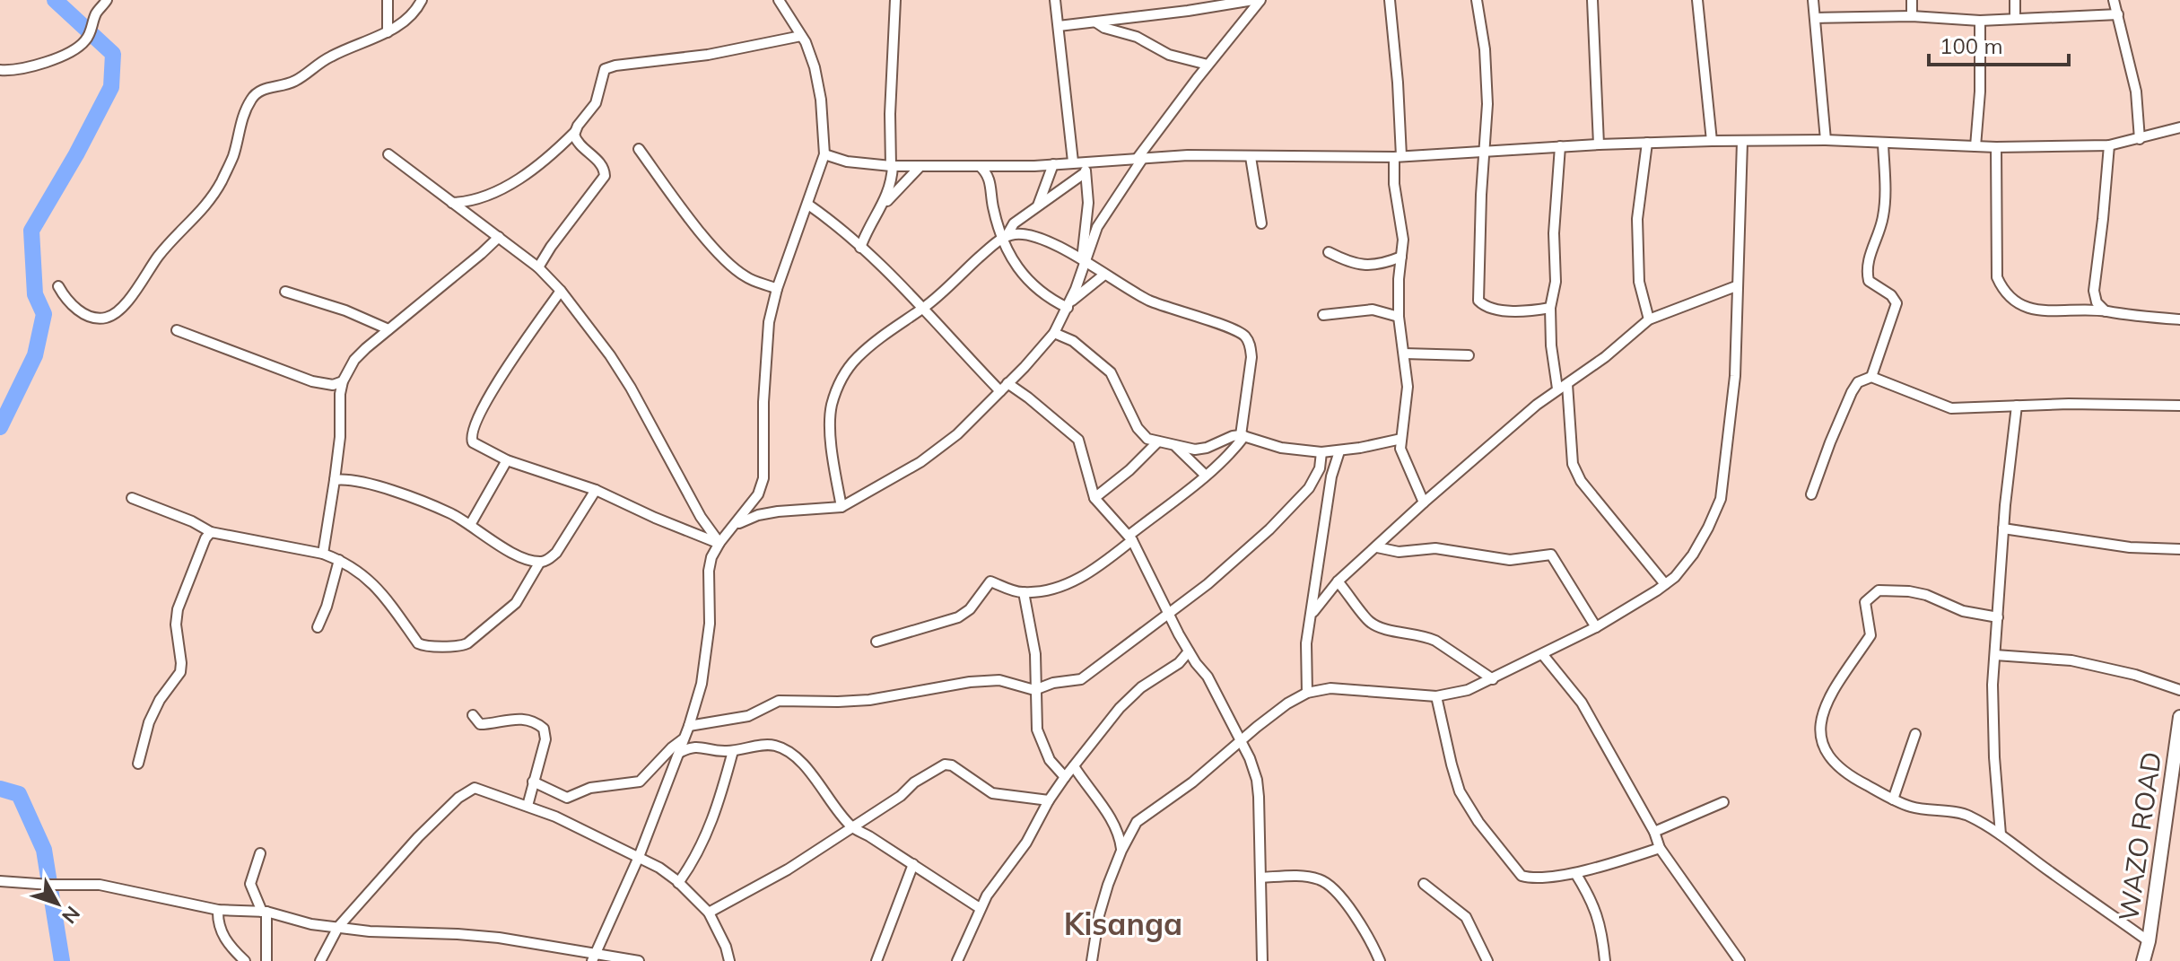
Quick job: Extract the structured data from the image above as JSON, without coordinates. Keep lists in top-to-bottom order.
{
  "streets": {
    "main road": ["WAZO ROAD"]
  },
  "districts": ["Kisanga"],
  "scale_bar": "100 m",
  "north": "bottom right"
}
